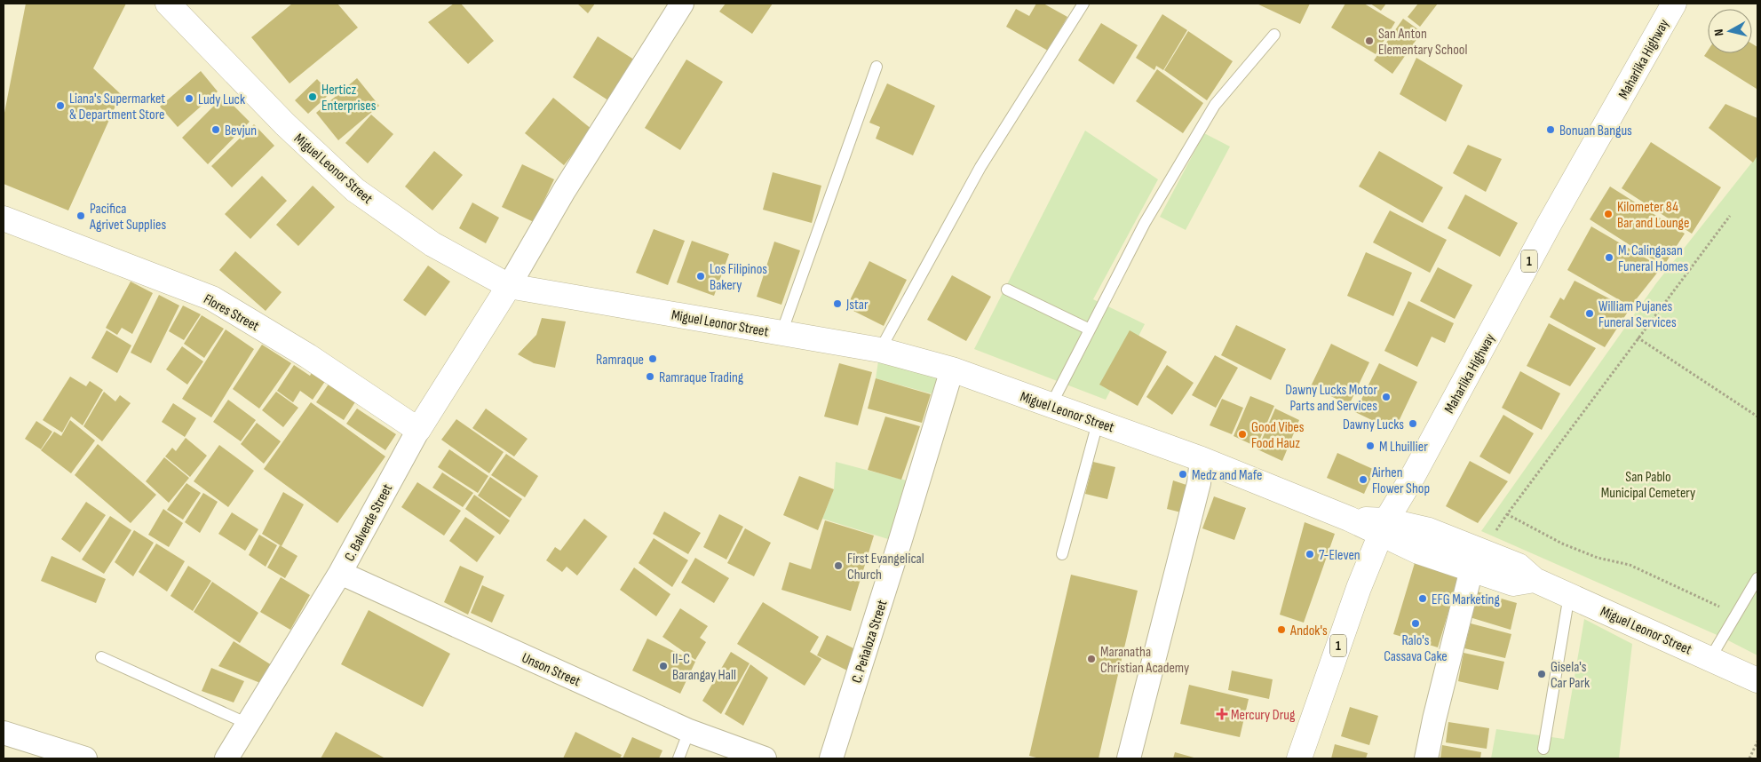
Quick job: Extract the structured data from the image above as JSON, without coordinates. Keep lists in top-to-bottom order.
{
  "streets": {
    "street": [
      "Maharlika Highway",
      "Miguel Leonor Street",
      "1",
      "Flores Street",
      "C. Balverde Street",
      "C. Peñaloza Street",
      "Unson Street"
    ]
  },
  "crossings": [
    ["Maharlika Highway", "Miguel Leonor Street"],
    ["Miguel Leonor Street", "C. Balverde Street"],
    ["Miguel Leonor Street", "C. Peñaloza Street"],
    ["Flores Street", "C. Balverde Street"],
    ["C. Balverde Street", "Unson Street"]
  ],
  "parks": ["San Pablo Municipal Cemetery"],
  "places": {
    "other": [
      "San Anton Elementary School",
      "Herticz Enterprises",
      "Ludy Luck",
      "Liana's Supermarket & Department Store",
      "Bevjun",
      "Bonuan Bangus",
      "Kilometer 84 Bar and Lounge",
      "Pacifica Agrivet Supplies",
      "M. Calingasan Funeral Homes",
      "Los Filipinos Bakery",
      "Jstar",
      "William Pujanes Funeral Services",
      "Ramraque",
      "Ramraque Trading",
      "Dawny Lucks Motor Parts and Services",
      "Dawny Lucks",
      "Good Vibes Food Hauz",
      "M Lhuillier",
      "Medz and Mafe",
      "Airhen Flower Shop",
      "7-Eleven",
      "First Evangelical Church",
      "EFG Marketing",
      "Ralo's Cassava Cake",
      "Andok's",
      "Maranatha Christian Academy",
      "II-C Barangay Hall",
      "Gisela's Car Park"
    ],
    "health": ["Mercury Drug"]
  },
  "north": "left"
}
